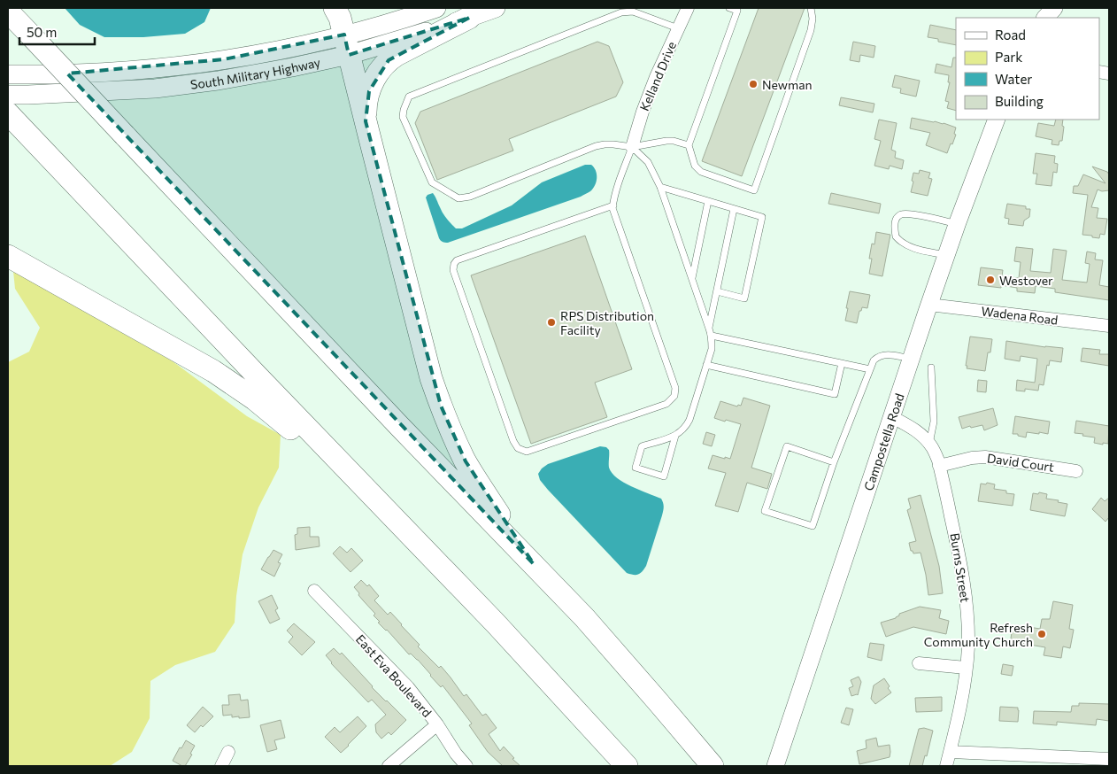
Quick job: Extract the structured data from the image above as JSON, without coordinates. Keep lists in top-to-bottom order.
{
  "streets": {
    "main road": ["South Military Highway", "Campostella Road"],
    "street": [
      "Kelland Drive",
      "Wadena Road",
      "David Court",
      "Burns Street",
      "East Eva Boulevard"
    ]
  },
  "crossings": [
    ["Wadena Road", "Campostella Road"],
    ["Campostella Road", "Burns Street"],
    ["David Court", "Burns Street"]
  ],
  "places": [
    "Newman",
    "Westover",
    "RPS Distribution Facility",
    "Refresh Community Church"
  ],
  "legend": [
    "Road",
    "Park",
    "Water",
    "Building"
  ],
  "scale_bar": "50 m"
}
